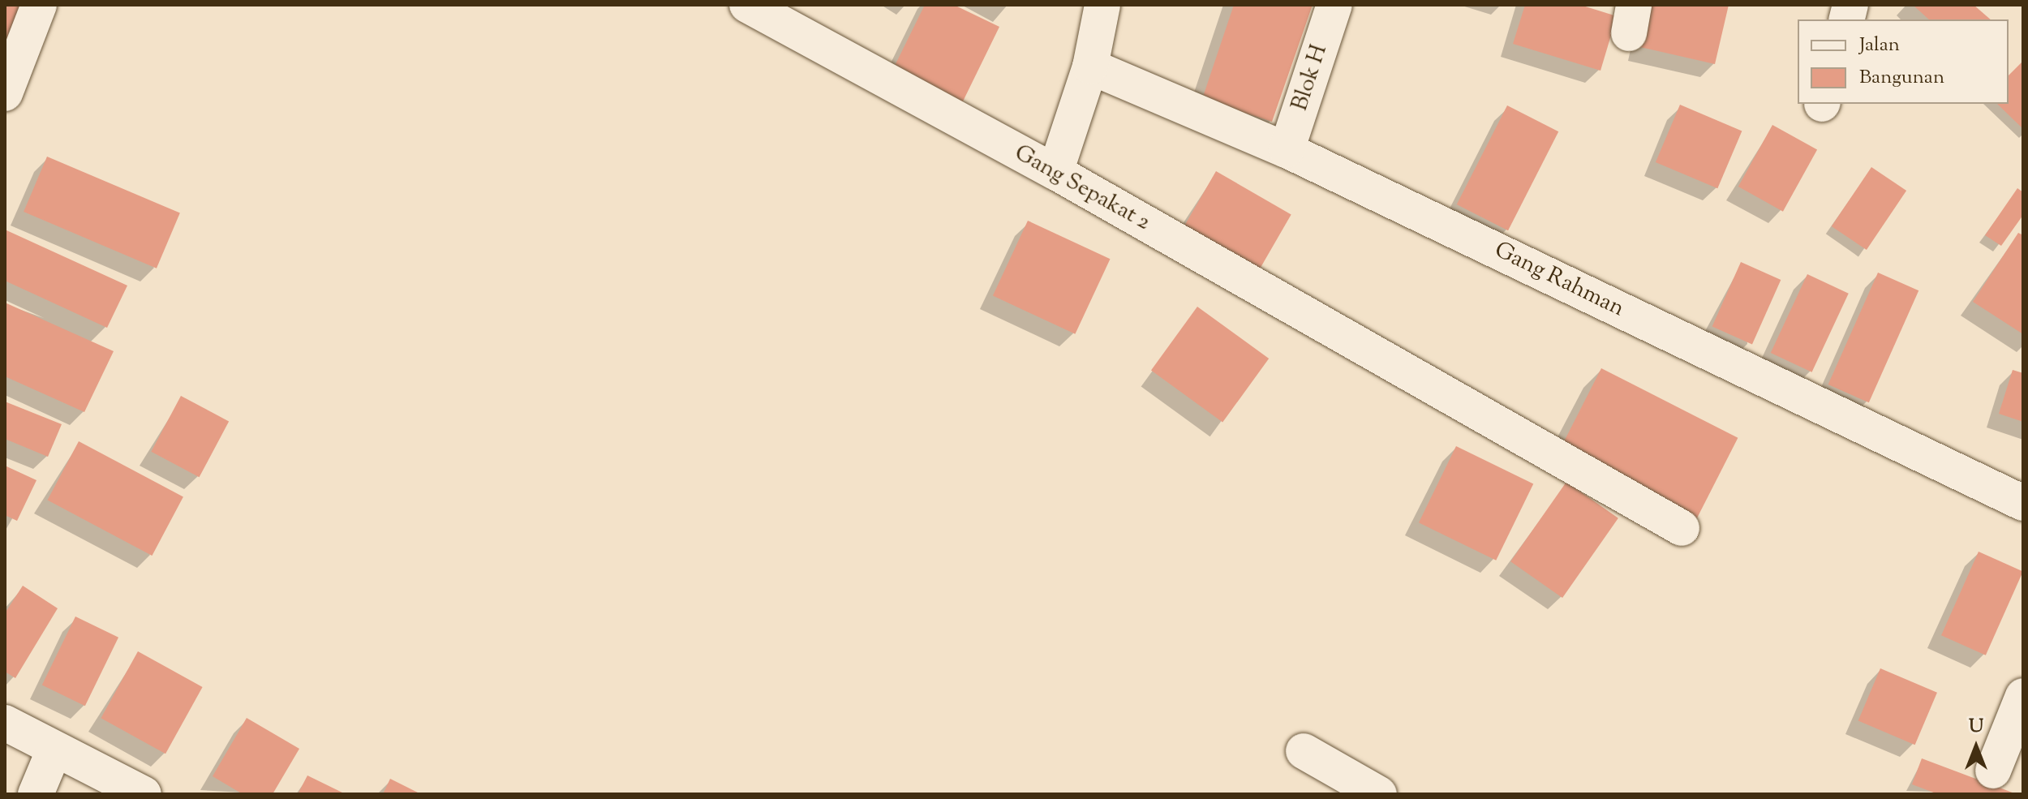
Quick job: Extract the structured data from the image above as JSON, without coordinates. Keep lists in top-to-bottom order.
{
  "streets": {
    "street": ["Blok H", "Gang Sepakat 2", "Gang Rahman"]
  },
  "crossings": [
    ["Blok H", "Gang Rahman"]
  ],
  "legend": ["Jalan", "Bangunan"],
  "north": "top"
}
